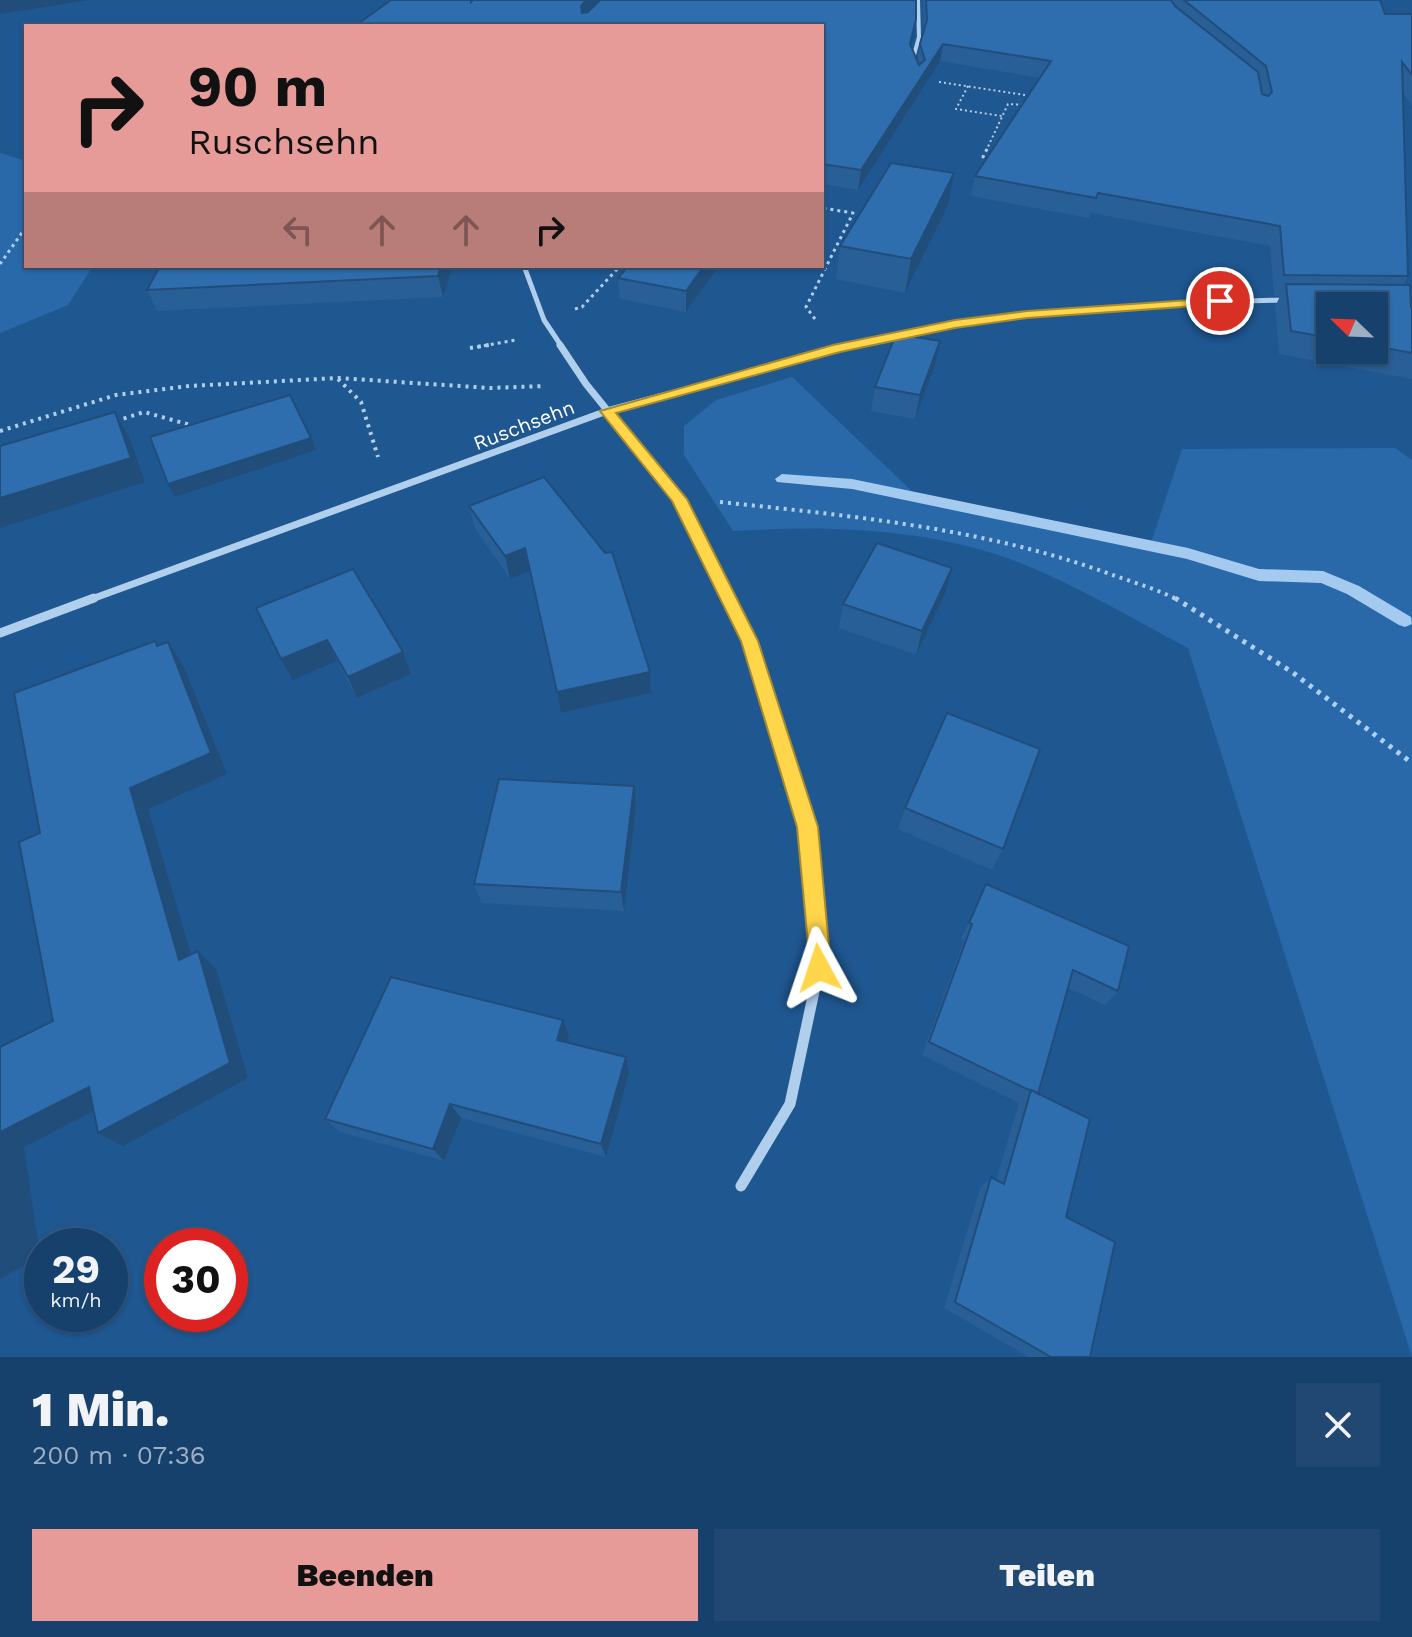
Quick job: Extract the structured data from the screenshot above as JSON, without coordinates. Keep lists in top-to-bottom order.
{
  "streets": {
    "street": ["Ruschsehn"]
  },
  "north": "top left",
  "page": {
    "turn": ["90 m", "Ruschsehn"],
    "speed": "29 km/h",
    "limit": "30",
    "heading": ["1 Min.", "200 m · 07:36"],
    "buttons": ["Beenden", "Teilen"]
  }
}
